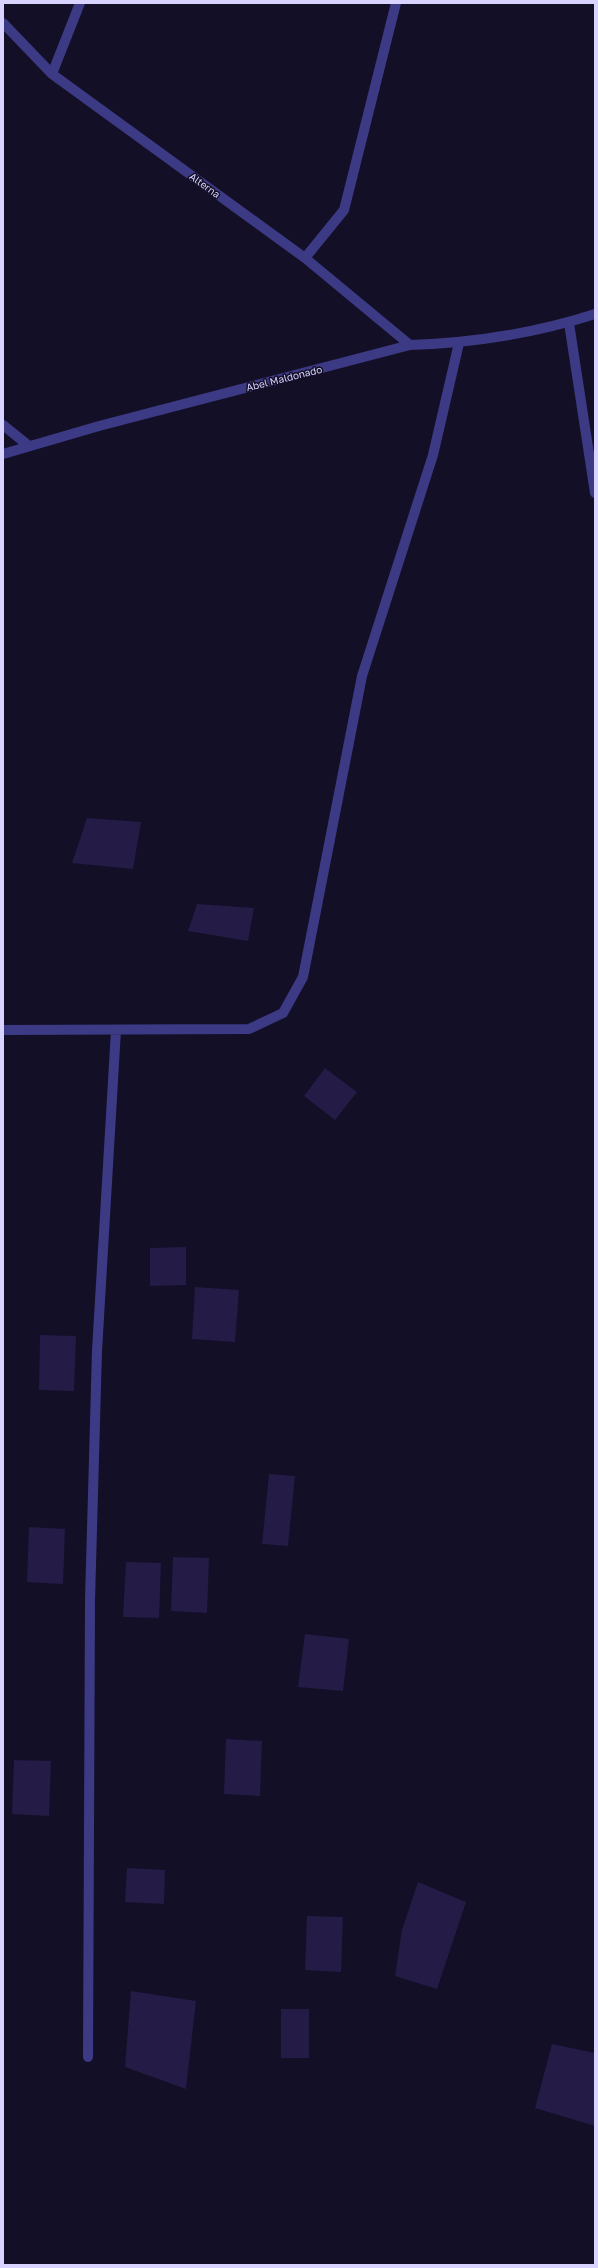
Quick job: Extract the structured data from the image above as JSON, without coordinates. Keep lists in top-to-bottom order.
{
  "streets": {
    "street": ["Alterna", "Abel Maldonado"]
  },
  "crossings": [
    ["Alterna", "Abel Maldonado"]
  ]
}
